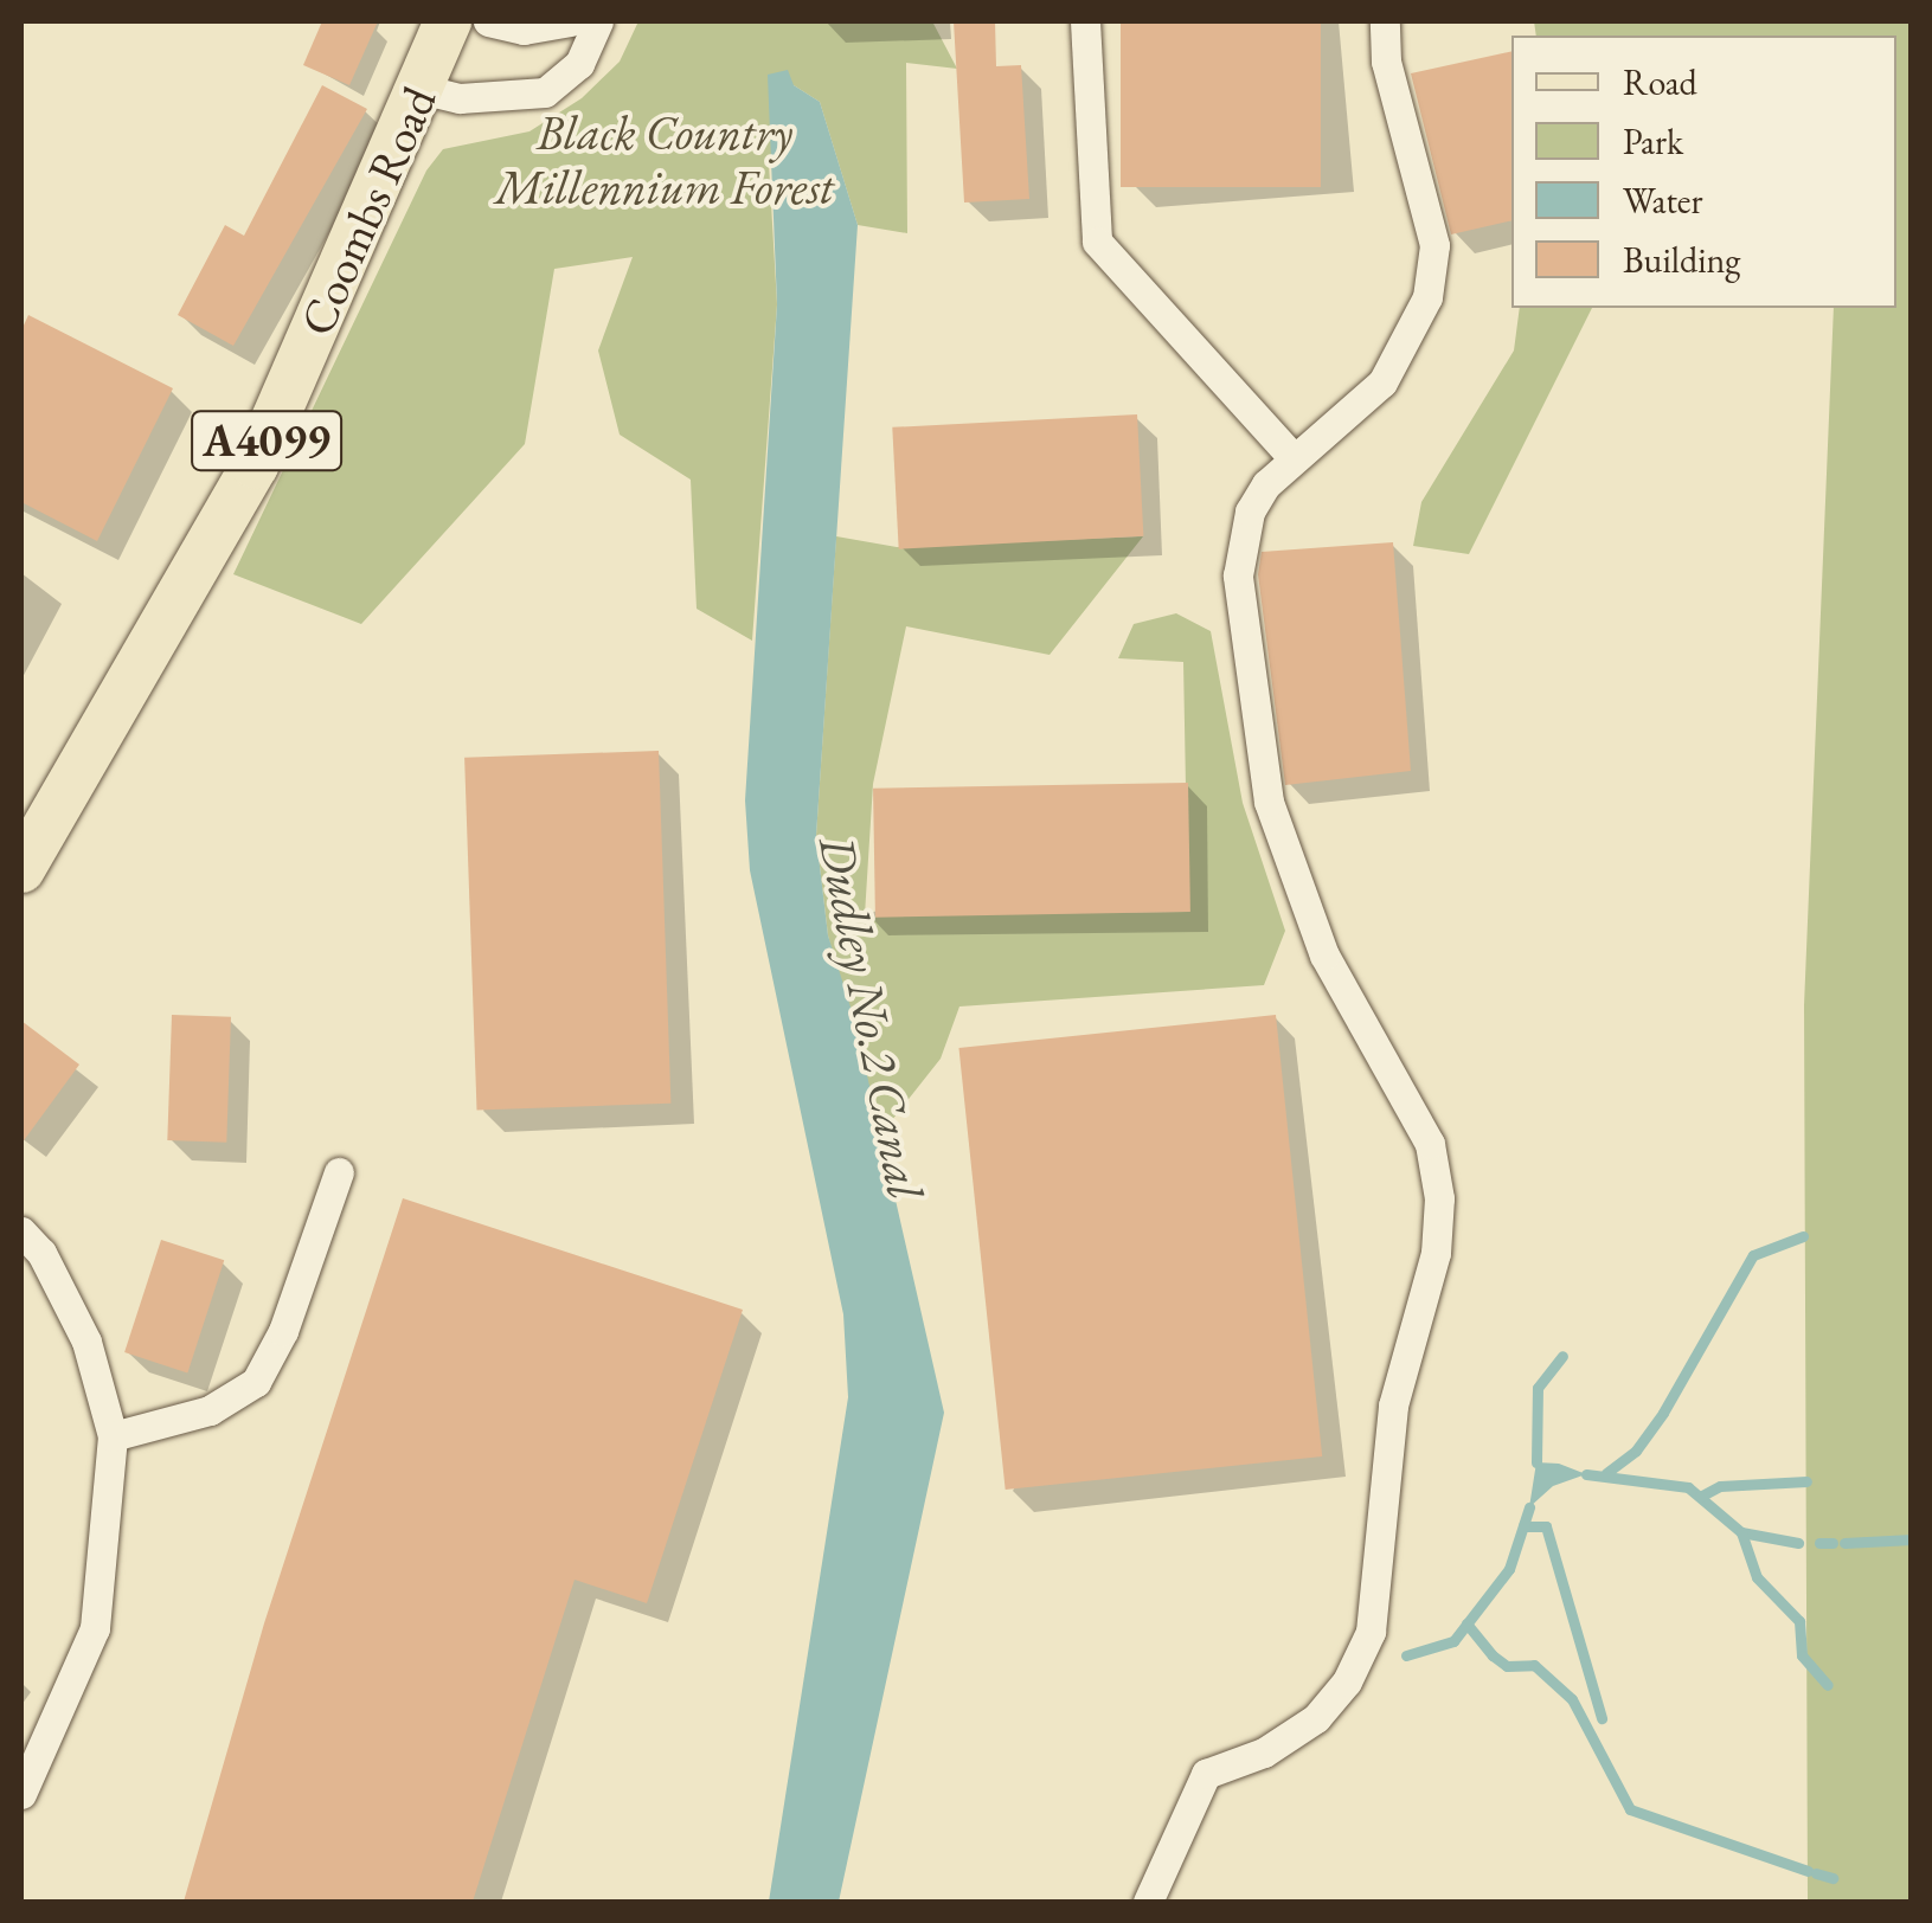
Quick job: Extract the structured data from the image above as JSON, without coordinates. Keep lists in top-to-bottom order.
{
  "streets": {
    "main road": ["Coombs Road", "A4099"]
  },
  "water": ["Dudley No.2 Canal"],
  "parks": ["Black Country Millennium Forest"],
  "legend": [
    "Road",
    "Park",
    "Water",
    "Building"
  ]
}
